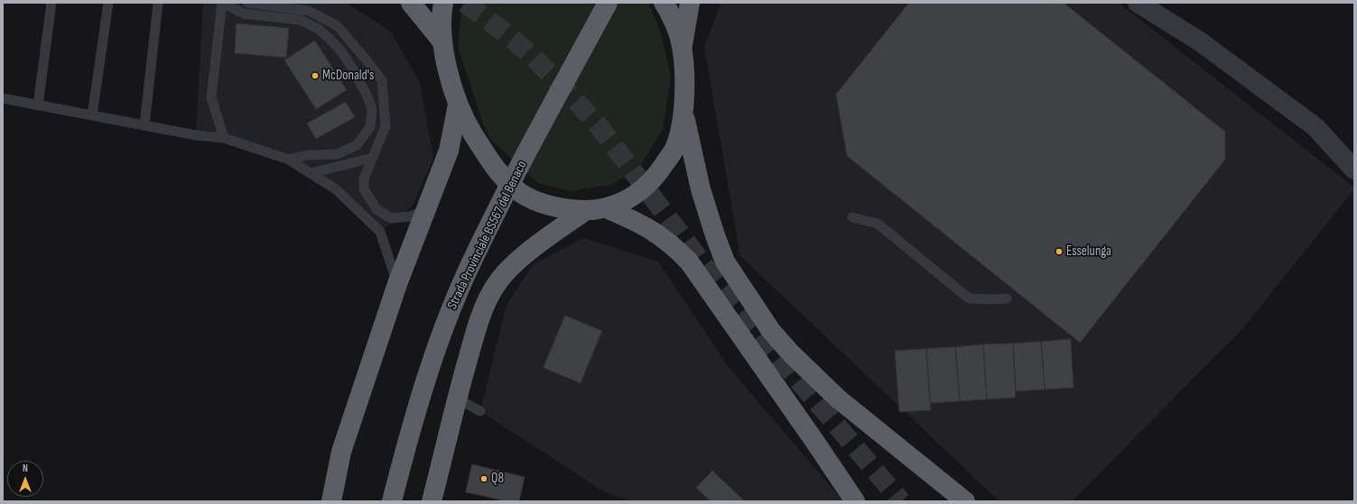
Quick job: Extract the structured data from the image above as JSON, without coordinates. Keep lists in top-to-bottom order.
{
  "streets": {
    "highway": ["Strada Provinciale BS567 del Benaco"]
  },
  "places": ["McDonald's", "Esselunga", "Q8"],
  "north": "top"
}
